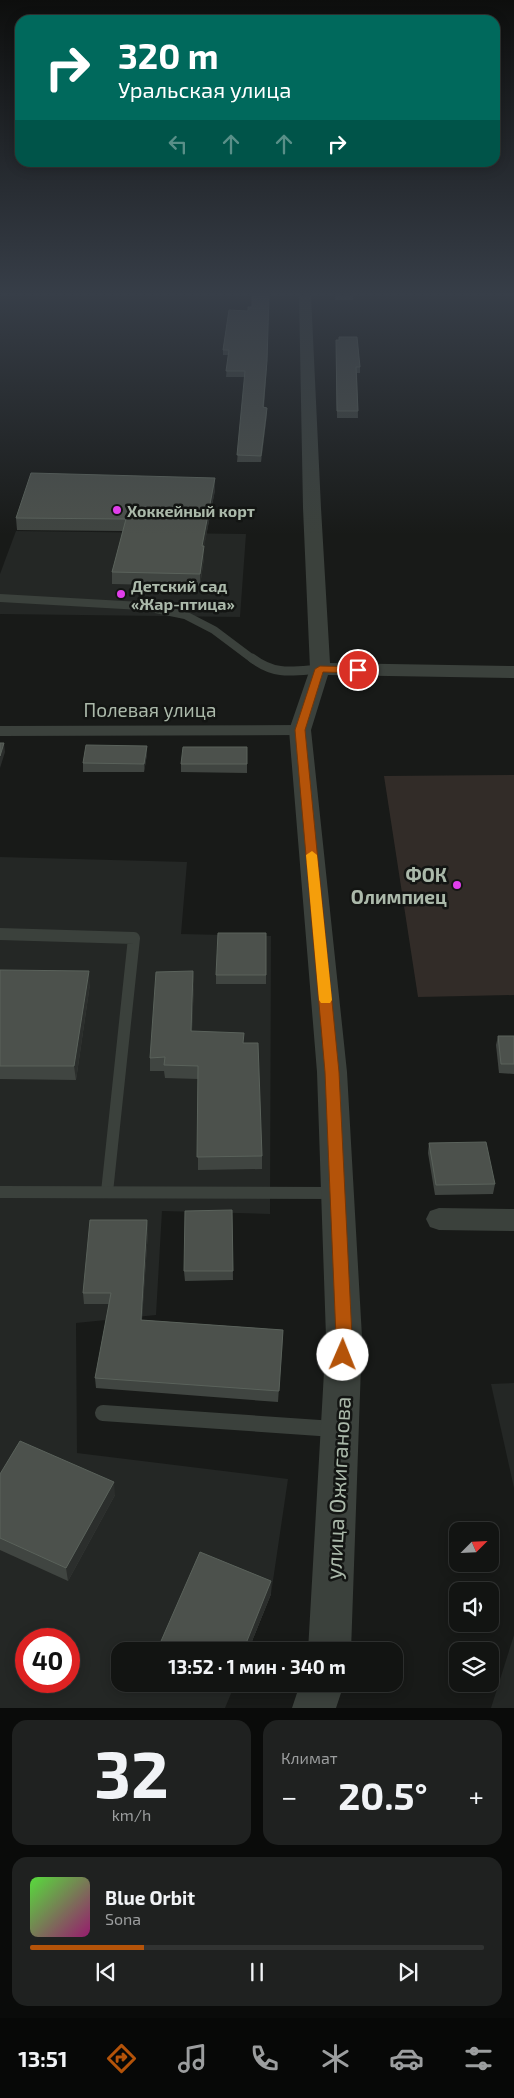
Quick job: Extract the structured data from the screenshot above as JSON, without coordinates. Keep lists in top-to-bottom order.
{
  "streets": {
    "street": ["Полевая улица", "улица Ожиганова"]
  },
  "crossings": [
    ["Полевая улица", "улица Ожиганова"]
  ],
  "places": ["Хоккейный корт", "Детский сад «Жар-птица»", "ФОК Олимпиец"],
  "north": "top right",
  "page": {
    "turn": ["320 m", "Уральская улица"],
    "limit": "40",
    "trip": "13:52 · 1 мин · 340 m",
    "tile": [
      ["32", "km/h"],
      "Климат"
    ],
    "heat": ["−", "20.5°", "+"],
    "song": ["Blue Orbit", "Sona"],
    "tabs": "13:51"
  }
}
